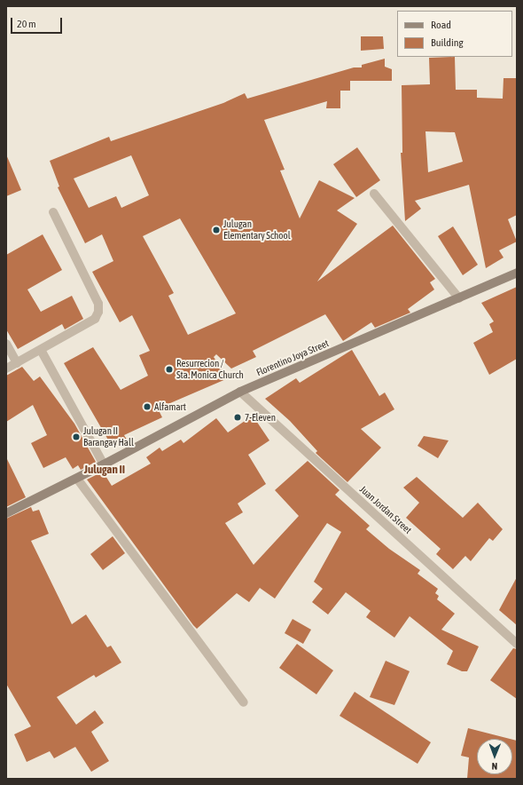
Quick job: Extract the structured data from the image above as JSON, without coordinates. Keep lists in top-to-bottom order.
{
  "streets": {
    "street": ["Florentino Joya Street", "Juan Jordan Street"]
  },
  "crossings": [
    ["Florentino Joya Street", "Juan Jordan Street"]
  ],
  "districts": ["Julugan II"],
  "places": [
    "Julugan Elementary School",
    "Resurrecion / Sta. Monica Church",
    "Alfamart",
    "7-Eleven",
    "Julugan II Barangay Hall"
  ],
  "legend": ["Road", "Building"],
  "scale_bar": "20 m",
  "north": "bottom"
}
